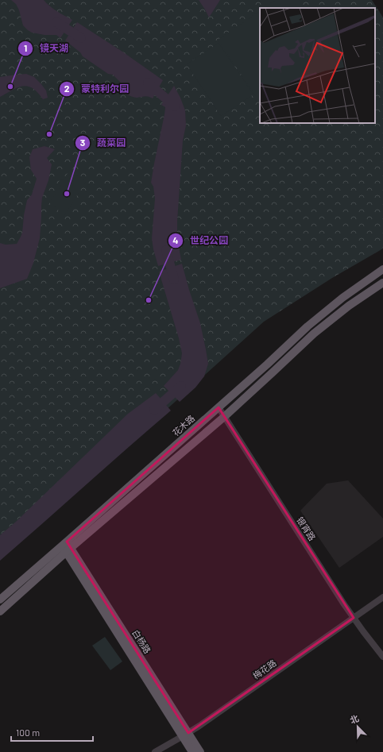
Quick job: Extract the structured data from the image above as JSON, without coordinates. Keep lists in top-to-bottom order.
{
  "streets": {
    "main road": ["花木路", "白杨路"],
    "street": ["银宵路", "梅花路"]
  },
  "crossings": [
    ["花木路", "银宵路"],
    ["花木路", "白杨路"],
    ["银宵路", "梅花路"],
    ["白杨路", "梅花路"]
  ],
  "places": [
    "镜天湖",
    "蒙特利尔园",
    "蔬菜园",
    "世纪公园"
  ],
  "scale_bar": "100 m",
  "north": "top left"
}
